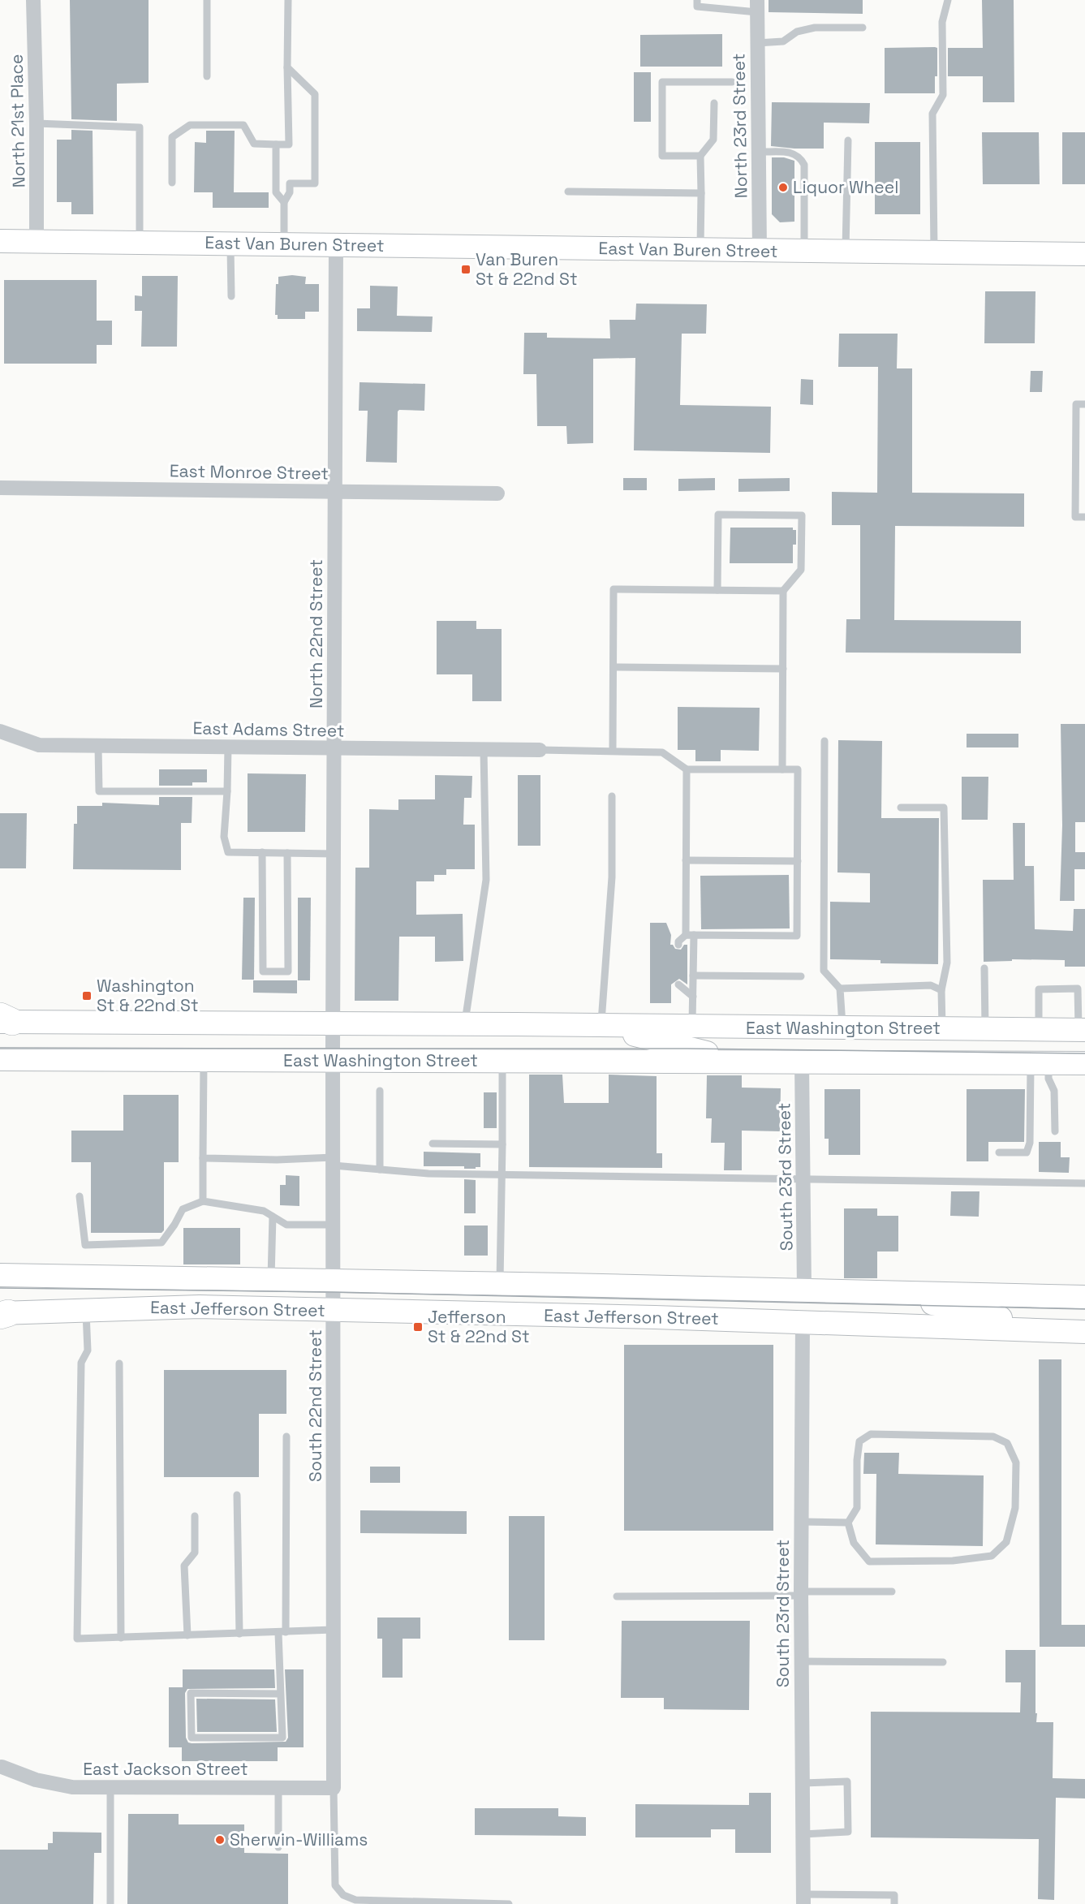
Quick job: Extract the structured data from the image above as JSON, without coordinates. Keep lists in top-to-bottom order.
{
  "streets": {
    "main road": ["East Van Buren Street", "East Washington Street", "East Jefferson Street"],
    "street": [
      "North 21st Place",
      "North 23rd Street",
      "East Monroe Street",
      "North 22nd Street",
      "East Adams Street",
      "South 23rd Street",
      "South 22nd Street",
      "East Jackson Street"
    ]
  },
  "crossings": [
    ["North 21st Place", "East Van Buren Street"],
    ["North 23rd Street", "East Van Buren Street"],
    ["East Van Buren Street", "North 22nd Street"],
    ["East Monroe Street", "North 22nd Street"],
    ["North 22nd Street", "East Adams Street"],
    ["North 22nd Street", "East Washington Street"],
    ["North 22nd Street", "South 22nd Street"],
    ["East Washington Street", "South 23rd Street"],
    ["East Washington Street", "South 22nd Street"],
    ["South 23rd Street", "East Jefferson Street"],
    ["East Jefferson Street", "South 22nd Street"],
    ["South 22nd Street", "East Jackson Street"]
  ],
  "places": {
    "other": ["Liquor Wheel", "Sherwin-Williams"],
    "transit": ["Van Buren St & 22nd St", "Washington St & 22nd St", "Jefferson St & 22nd St"]
  }
}
